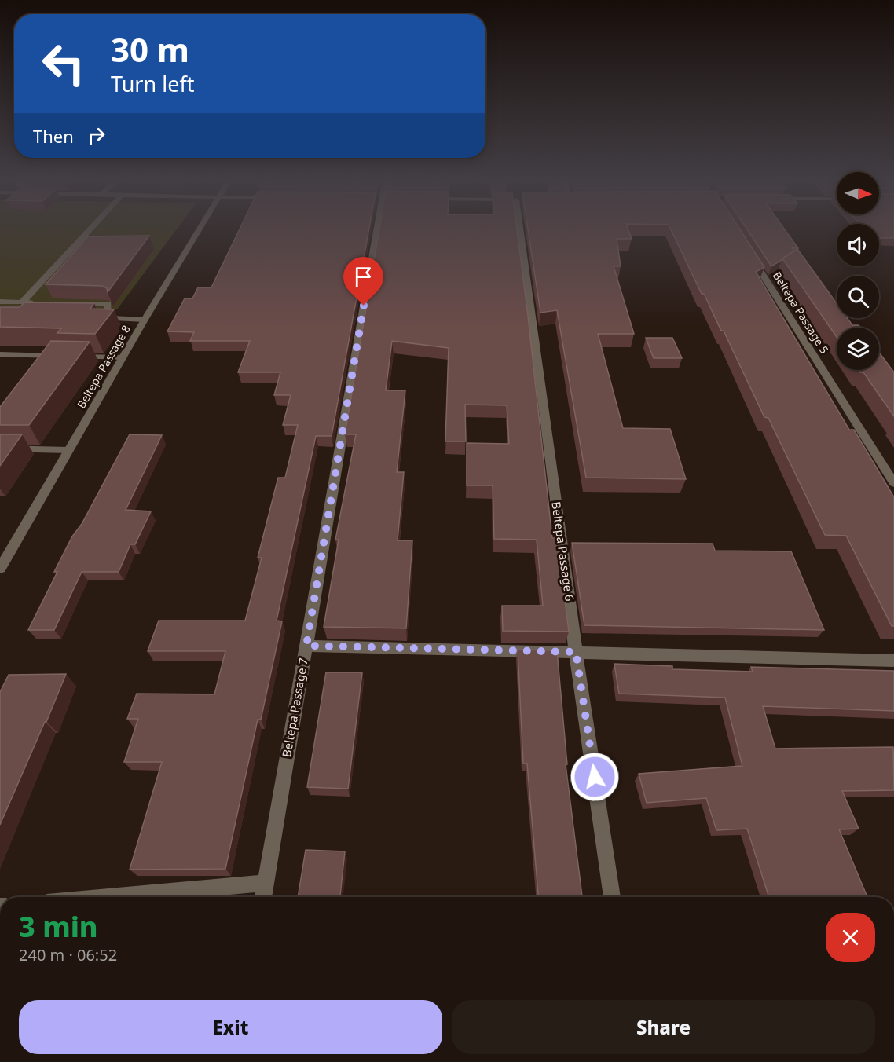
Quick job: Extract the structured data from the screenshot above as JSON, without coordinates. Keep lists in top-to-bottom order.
{
  "streets": {
    "street": [
      "Beltepa Passage 5",
      "Beltepa Passage 8",
      "Beltepa Passage 6",
      "Beltepa Passage 7"
    ]
  },
  "north": "right",
  "page": {
    "turn": ["30 m", "Turn left"],
    "then": "Then",
    "heading": ["3 min", "240 m · 06:52"],
    "buttons": ["Exit", "Share"]
  }
}
